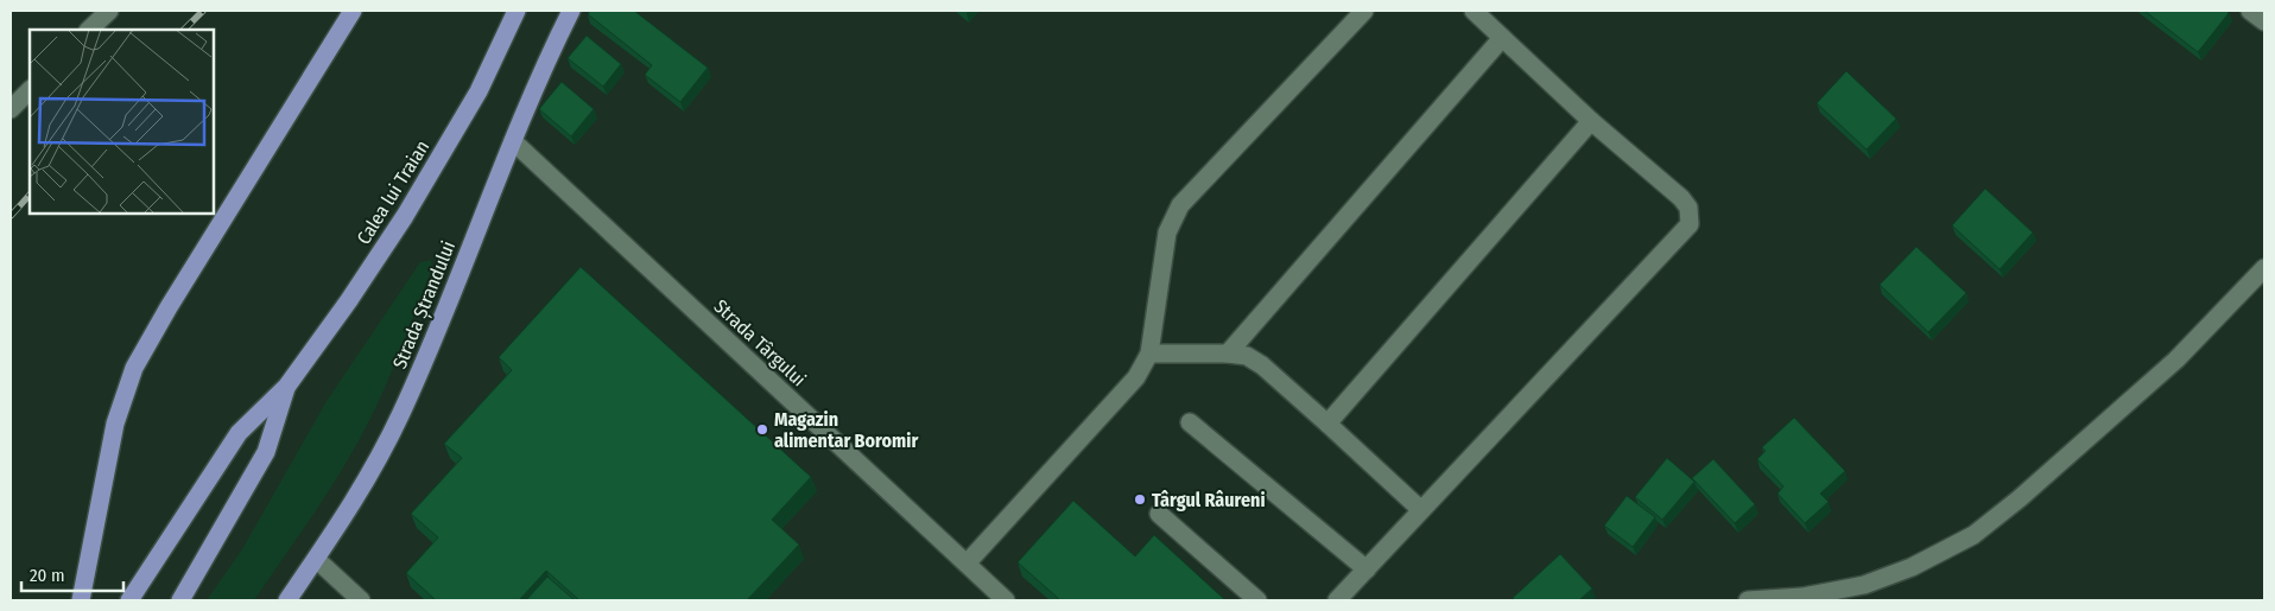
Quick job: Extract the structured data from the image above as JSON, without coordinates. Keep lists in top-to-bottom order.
{
  "streets": {
    "main road": ["Calea lui Traian", "Strada Ștrandului"],
    "street": ["Strada Târgului"]
  },
  "crossings": [
    ["Strada Ștrandului", "Strada Târgului"]
  ],
  "places": ["Magazin alimentar Boromir", "Târgul Râureni"],
  "scale_bar": "20 m"
}
